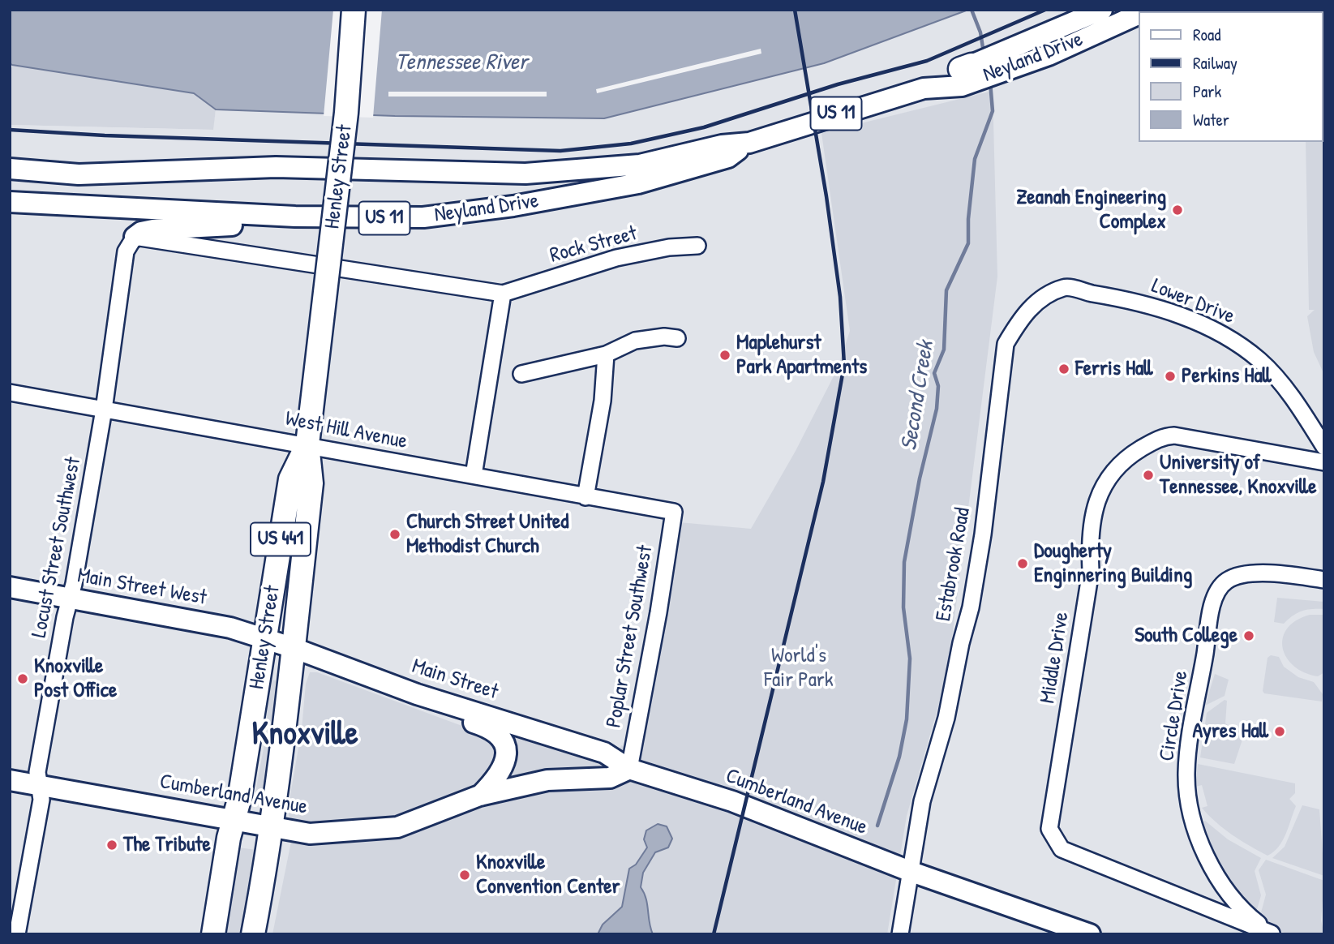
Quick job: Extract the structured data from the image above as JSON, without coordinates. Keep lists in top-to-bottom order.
{
  "streets": {
    "highway": ["Henley Street", "US 441"],
    "main road": [
      "Neyland Drive",
      "US 11",
      "Main Street West",
      "Main Street",
      "Cumberland Avenue"
    ],
    "street": [
      "Rock Street",
      "Lower Drive",
      "West Hill Avenue",
      "Locust Street Southwest",
      "Estabrook Road",
      "Poplar Street Southwest",
      "Middle Drive",
      "Circle Drive"
    ]
  },
  "crossings": [
    ["Henley Street", "West Hill Avenue"],
    ["Henley Street", "Main Street West"],
    ["Henley Street", "Main Street"],
    ["Henley Street", "Cumberland Avenue"],
    ["Lower Drive", "Estabrook Road"],
    ["West Hill Avenue", "Locust Street Southwest"],
    ["West Hill Avenue", "Poplar Street Southwest"],
    ["Locust Street Southwest", "Main Street West"],
    ["Locust Street Southwest", "Cumberland Avenue"],
    ["Estabrook Road", "Cumberland Avenue"],
    ["Main Street West", "Main Street"],
    ["Poplar Street Southwest", "Main Street"],
    ["Poplar Street Southwest", "Cumberland Avenue"],
    ["Middle Drive", "Circle Drive"],
    ["Main Street", "Cumberland Avenue"]
  ],
  "districts": ["Knoxville"],
  "water": ["Tennessee River", "Second Creek"],
  "parks": ["World's Fair Park"],
  "places": [
    "Zeanah Engineering Complex",
    "Maplehurst Park Apartments",
    "Ferris Hall",
    "Perkins Hall",
    "University of Tennessee, Knoxville",
    "Church Street United Methodist Church",
    "Dougherty Enginnering Building",
    "South College",
    "Knoxville Post Office",
    "Ayres Hall",
    "The Tribute",
    "Knoxville Convention Center"
  ],
  "legend": [
    "Road",
    "Railway",
    "Park",
    "Water"
  ]
}
